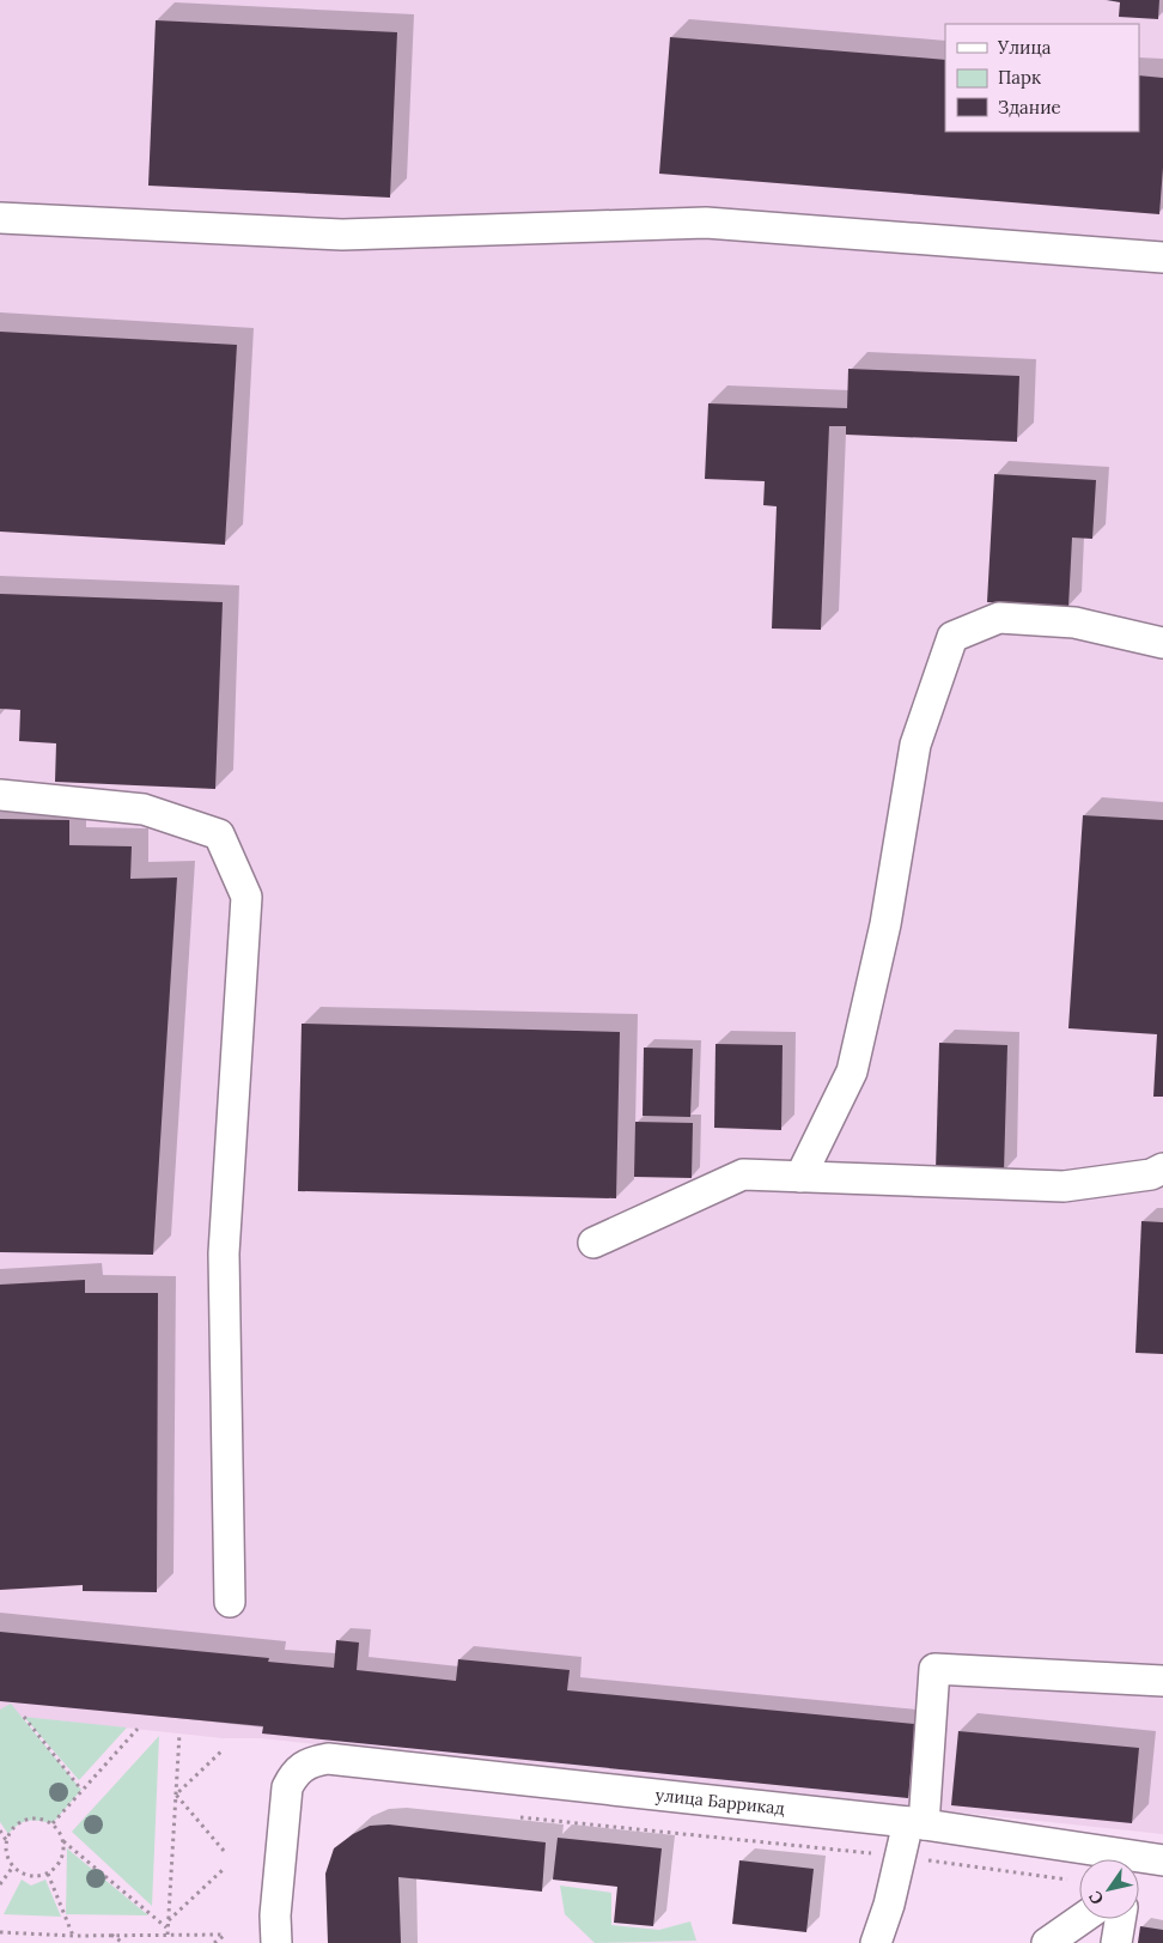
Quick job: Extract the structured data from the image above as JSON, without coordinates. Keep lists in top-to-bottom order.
{
  "streets": {
    "street": ["улица Баррикад"]
  },
  "legend": ["Улица", "Парк", "Здание"],
  "north": "bottom left"
}
